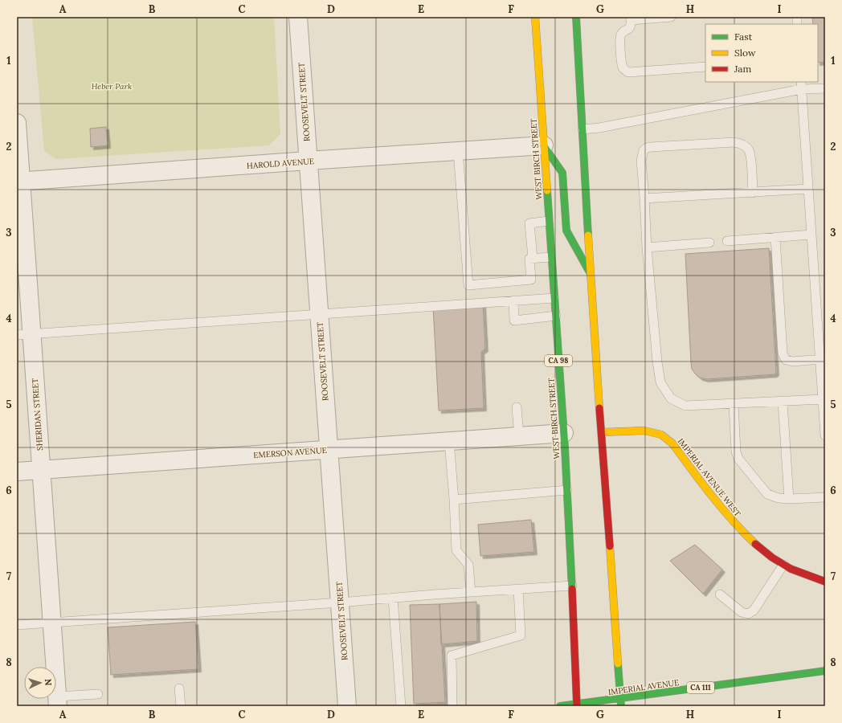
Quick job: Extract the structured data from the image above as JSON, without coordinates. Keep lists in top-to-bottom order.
{
  "streets": {
    "main road": [
      "WEST BIRCH STREET",
      "CA 98",
      "IMPERIAL AVENUE WEST",
      "IMPERIAL AVENUE",
      "CA 111"
    ],
    "street": [
      "ROOSEVELT STREET",
      "HAROLD AVENUE",
      "SHERIDAN STREET",
      "EMERSON AVENUE"
    ]
  },
  "crossings": [
    ["ROOSEVELT STREET", "HAROLD AVENUE"],
    ["ROOSEVELT STREET", "EMERSON AVENUE"],
    ["WEST BIRCH STREET", "HAROLD AVENUE"],
    ["WEST BIRCH STREET", "EMERSON AVENUE"],
    ["WEST BIRCH STREET", "IMPERIAL AVENUE"],
    ["HAROLD AVENUE", "SHERIDAN STREET"],
    ["SHERIDAN STREET", "EMERSON AVENUE"]
  ],
  "parks": ["Heber Park"],
  "legend": ["Fast", "Slow", "Jam"],
  "north": "right",
  "grid": {
    "columns": [
      "A",
      "B",
      "C",
      "D",
      "E",
      "F",
      "G",
      "H",
      "I"
    ],
    "rows": [
      "1",
      "2",
      "3",
      "4",
      "5",
      "6",
      "7",
      "8"
    ]
  }
}
